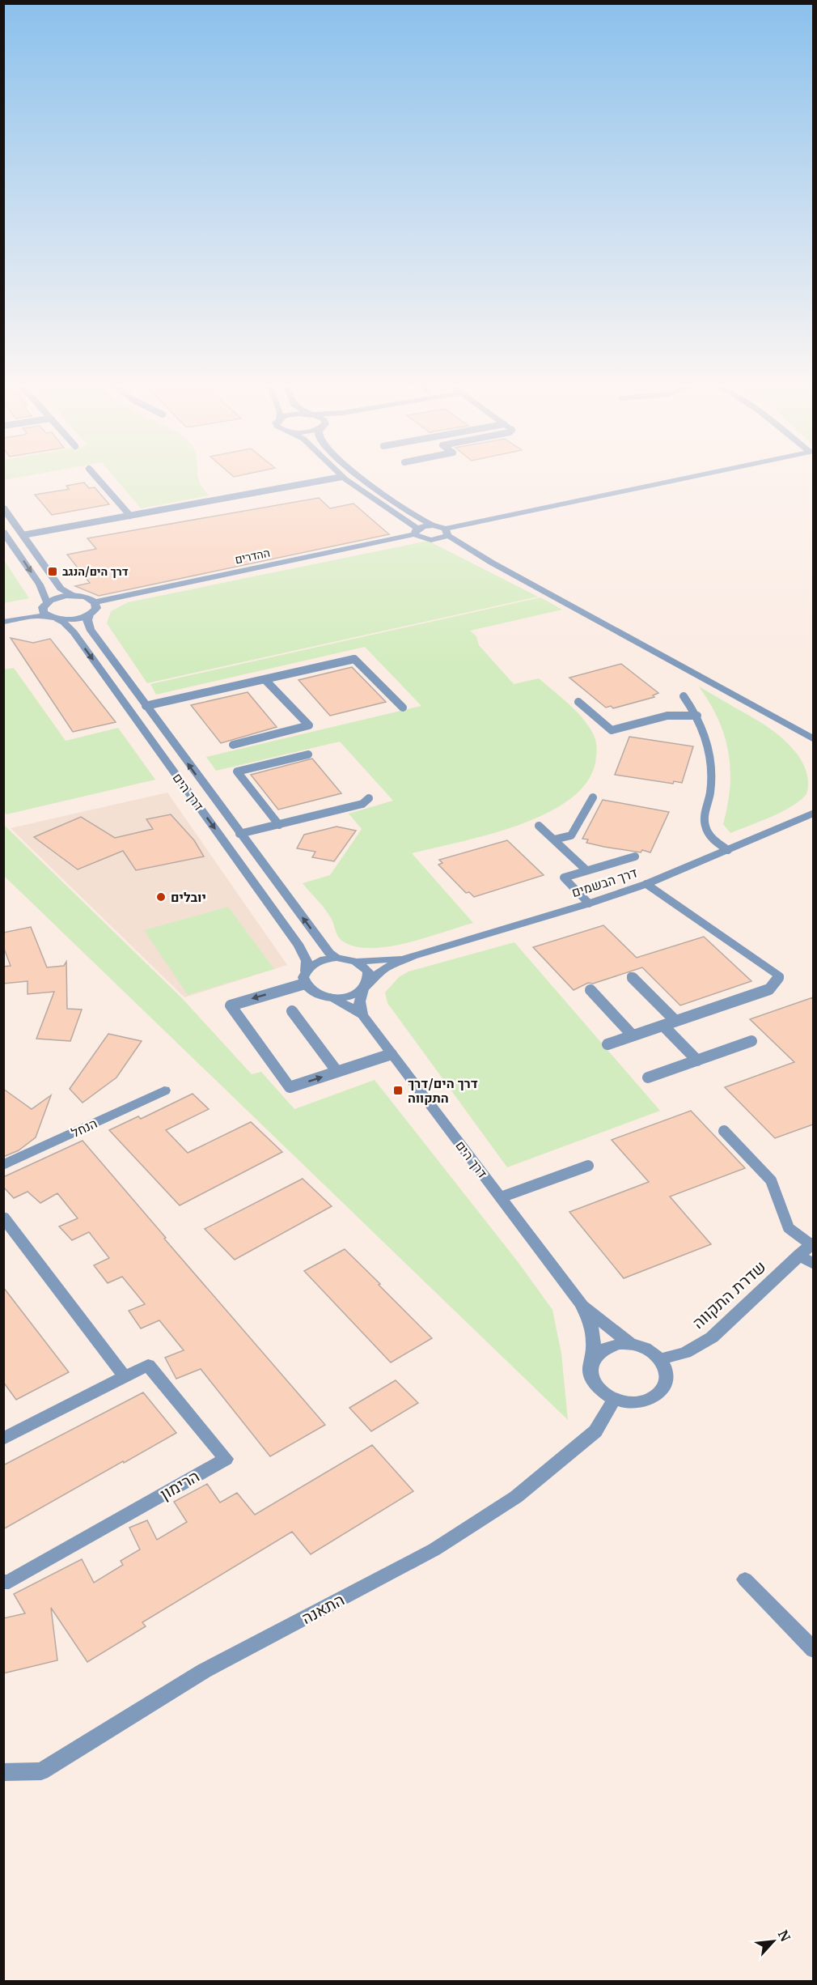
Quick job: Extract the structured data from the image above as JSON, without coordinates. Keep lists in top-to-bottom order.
{
  "streets": {
    "street": [
      "ההדרים",
      "דרך הים",
      "דרך הבשמים",
      "הנחל",
      "שדרת התקווה",
      "הרימון",
      "התאנה"
    ]
  },
  "crossings": [
    ["דרך הים", "דרך הבשמים"],
    ["דרך הים", "שדרת התקווה"],
    ["דרך הים", "התאנה"],
    ["שדרת התקווה", "התאנה"]
  ],
  "places": {
    "transit": ["דרך הים/הנגב", "דרך הים/דרך התקווה"],
    "other": ["יובלים"]
  },
  "north": "top right"
}
